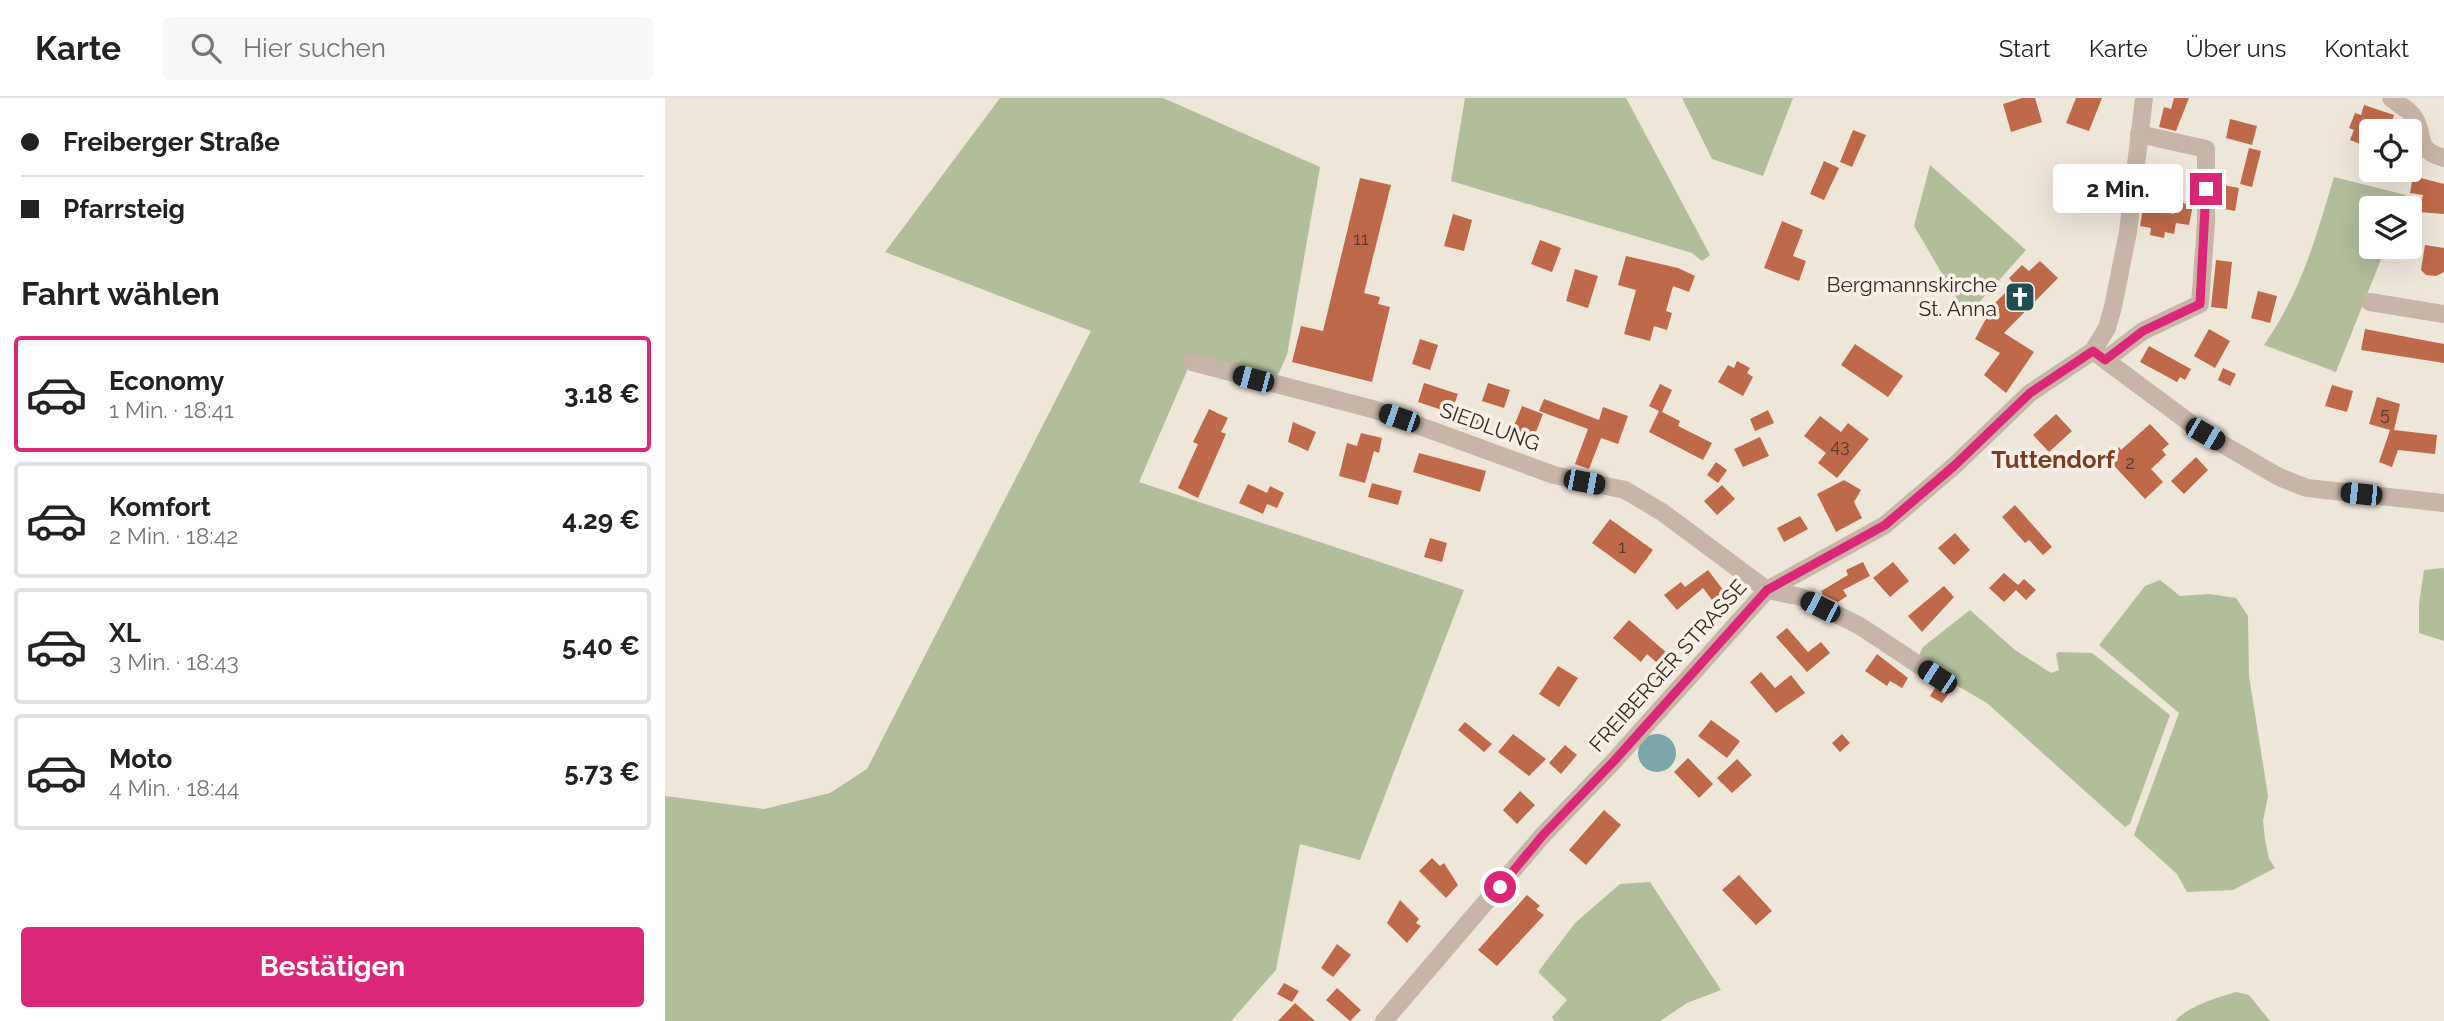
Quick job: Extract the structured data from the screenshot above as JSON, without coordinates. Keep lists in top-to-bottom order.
{
  "streets": {
    "street": ["SIEDLUNG", "FREIBERGER STRASSE"]
  },
  "crossings": [
    ["SIEDLUNG", "FREIBERGER STRASSE"]
  ],
  "districts": ["Tuttendorf"],
  "places": {
    "church": ["Bergmannskirche St. Anna"]
  },
  "house_numbers": [
    "11",
    "5",
    "43",
    "2",
    "1"
  ],
  "page": {
    "header": "Karte",
    "search": "Hier suchen",
    "nav": [
      "Start",
      "Karte",
      "Über uns",
      "Kontakt"
    ],
    "banner": ["Freiberger Straße", "Pfarrsteig"],
    "bubble": "2 Min.",
    "heading": "Fahrt wählen",
    "list": [
      {
        "name": "Economy",
        "note": "1 Min. · 18:41",
        "value": "3.18 €"
      },
      {
        "name": "Komfort",
        "note": "2 Min. · 18:42",
        "value": "4.29 €"
      },
      {
        "name": "XL",
        "note": "3 Min. · 18:43",
        "value": "5.40 €"
      },
      {
        "name": "Moto",
        "note": "4 Min. · 18:44",
        "value": "5.73 €"
      }
    ],
    "buttons": "Bestätigen"
  }
}
